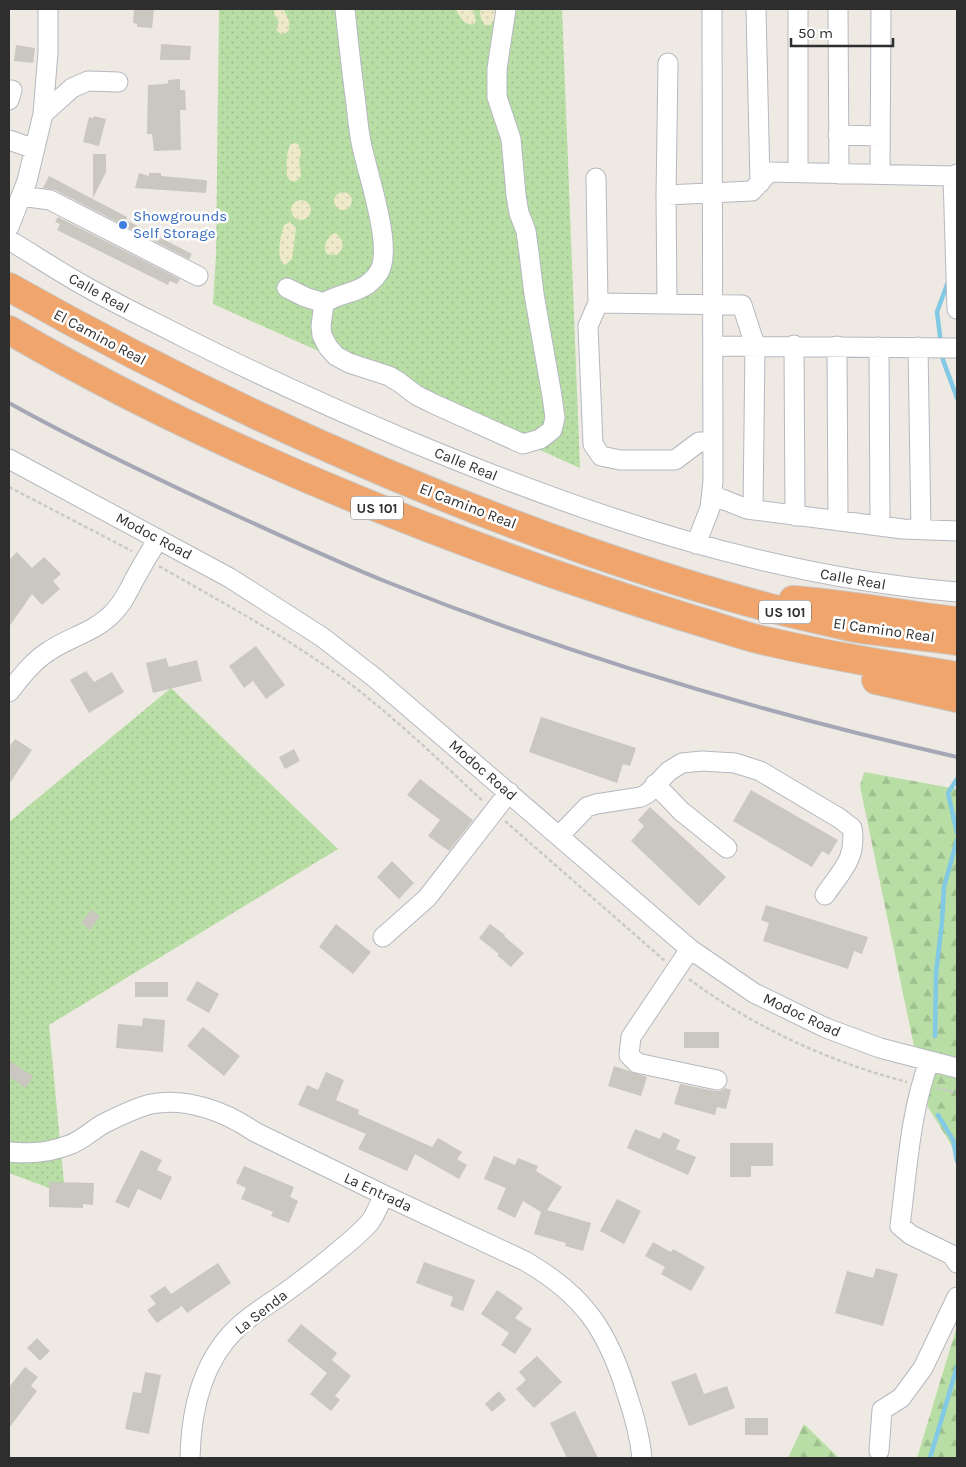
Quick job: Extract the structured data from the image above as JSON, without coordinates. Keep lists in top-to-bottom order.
{
  "streets": {
    "highway": ["El Camino Real", "US 101"],
    "street": [
      "Calle Real",
      "Modoc Road",
      "La Entrada",
      "La Senda"
    ]
  },
  "crossings": [
    ["La Entrada", "La Senda"]
  ],
  "places": ["Showgrounds Self Storage"],
  "scale_bar": "50 m"
}
